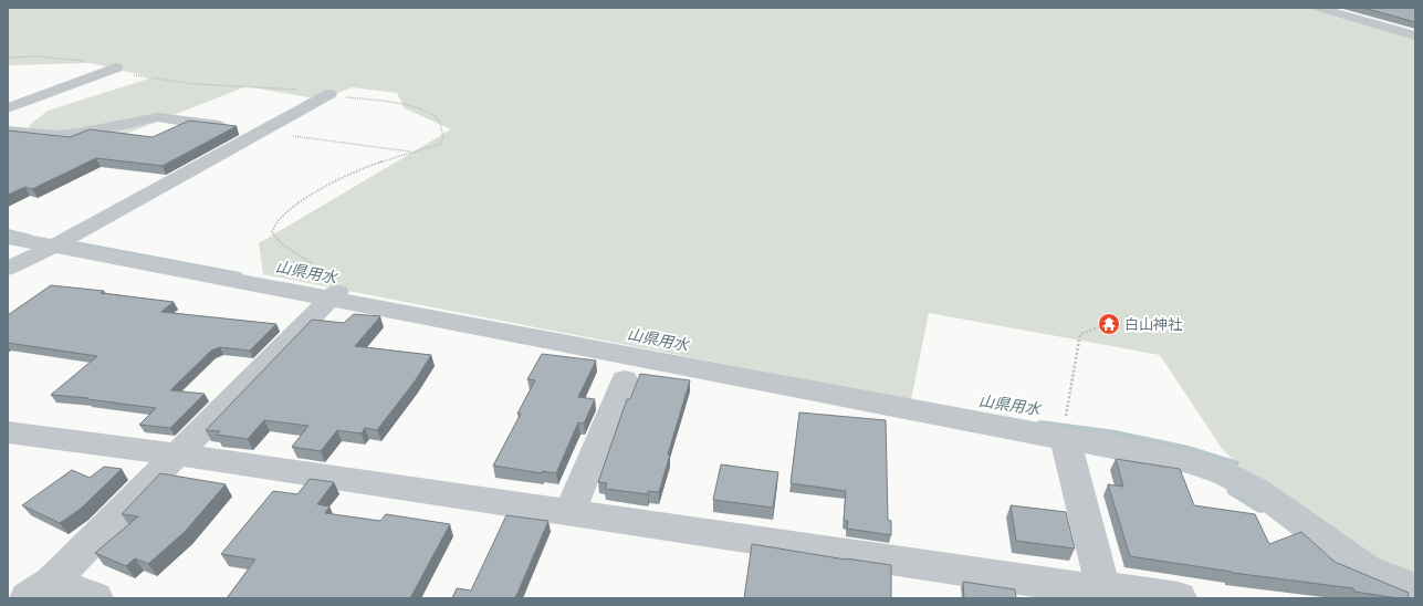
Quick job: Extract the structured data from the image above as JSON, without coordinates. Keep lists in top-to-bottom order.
{
  "water": ["山県用水"],
  "places": {
    "temple": ["白山神社"]
  }
}
